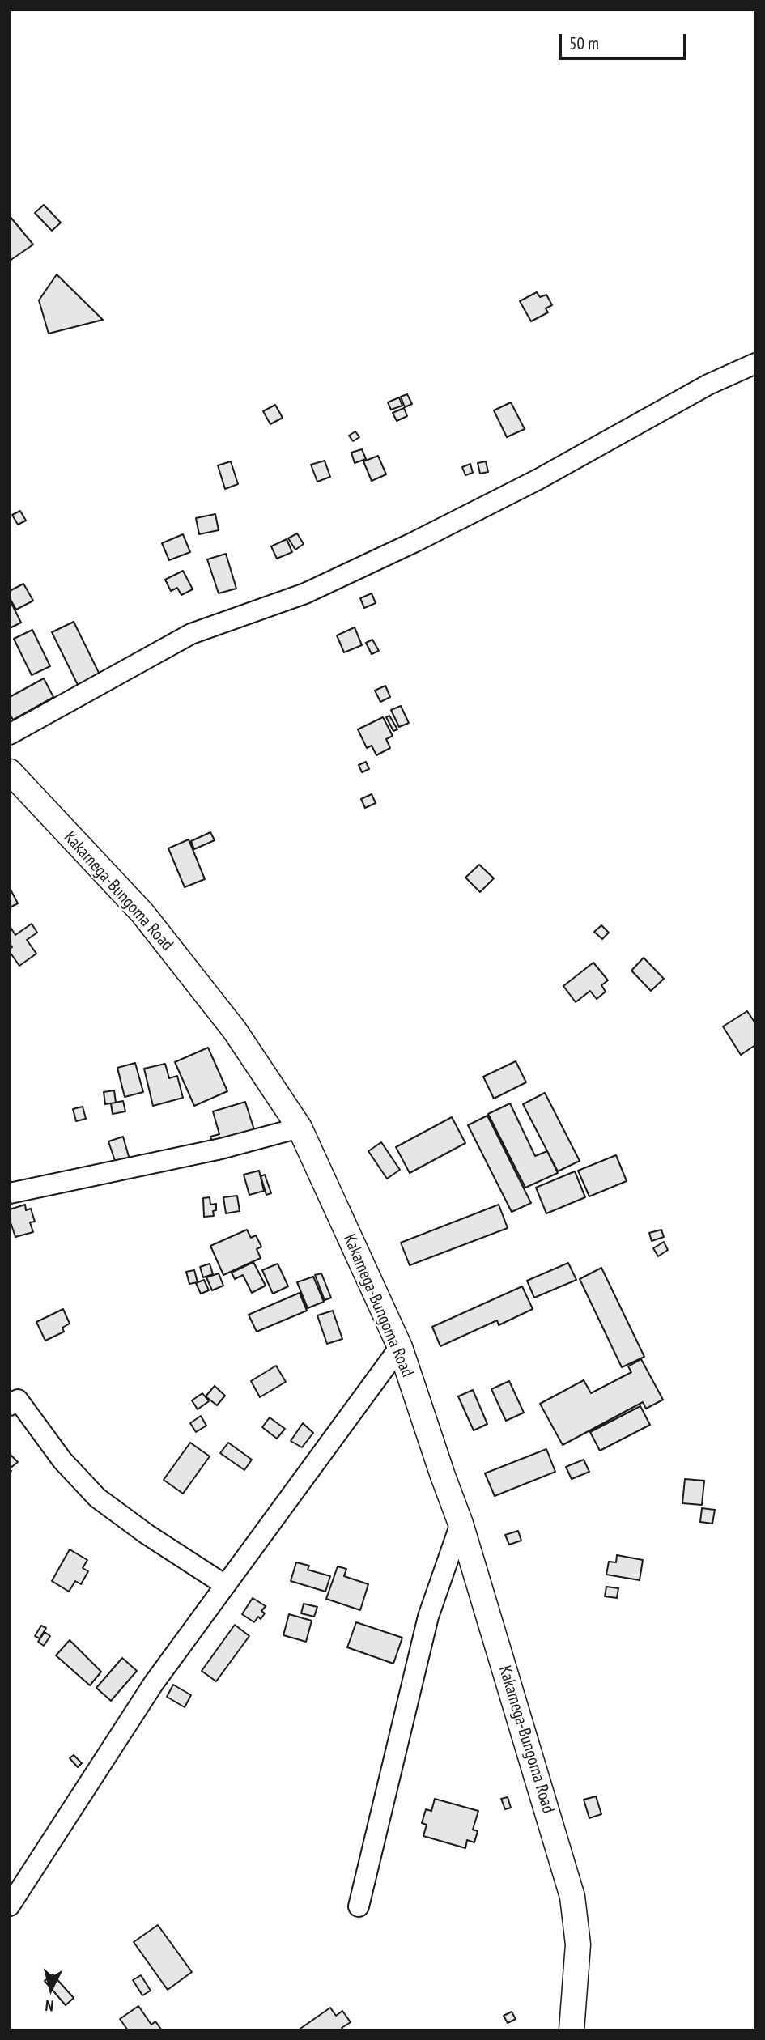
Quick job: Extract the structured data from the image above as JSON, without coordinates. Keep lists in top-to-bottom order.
{
  "streets": {
    "main road": ["Kakamega-Bungoma Road"]
  },
  "scale_bar": "50 m",
  "north": "bottom"
}
